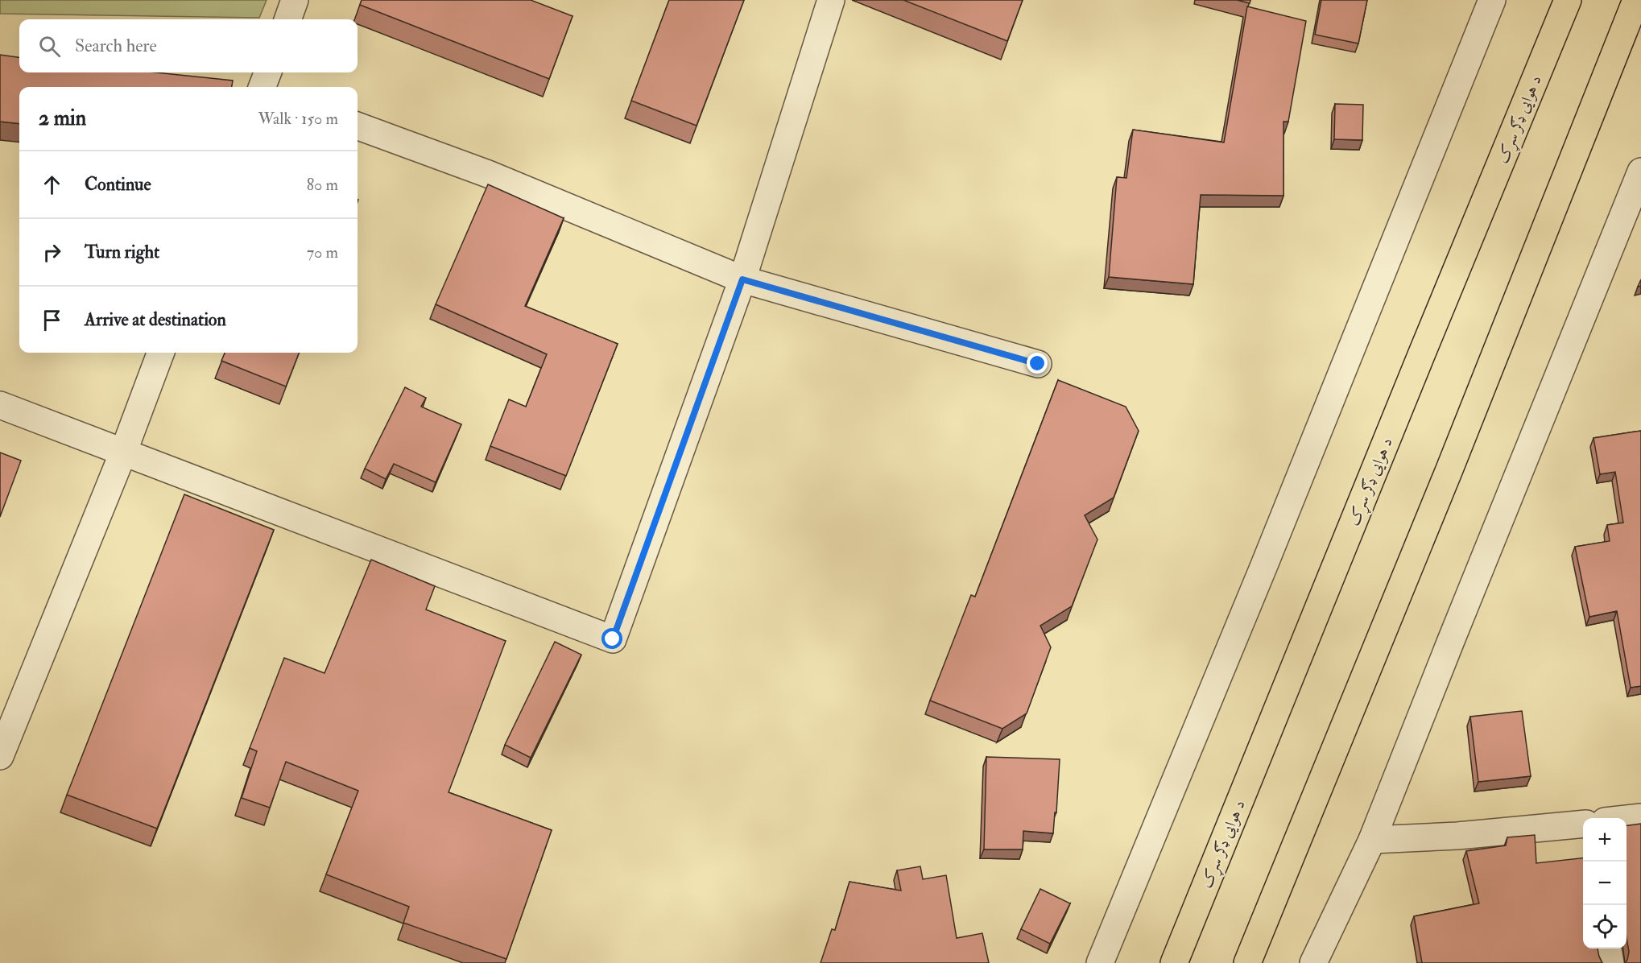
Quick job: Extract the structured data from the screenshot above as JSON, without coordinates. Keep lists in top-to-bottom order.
{
  "streets": {
    "main road": ["د هوایی ډګر سړک"]
  },
  "page": {
    "search": "Search here",
    "heading": ["2 min", "Walk · 150 m"],
    "list": [
      ["Continue", "80 m"],
      ["Turn right", "70 m"],
      "Arrive at destination"
    ],
    "map_buttons": ["+", "−"]
  }
}
